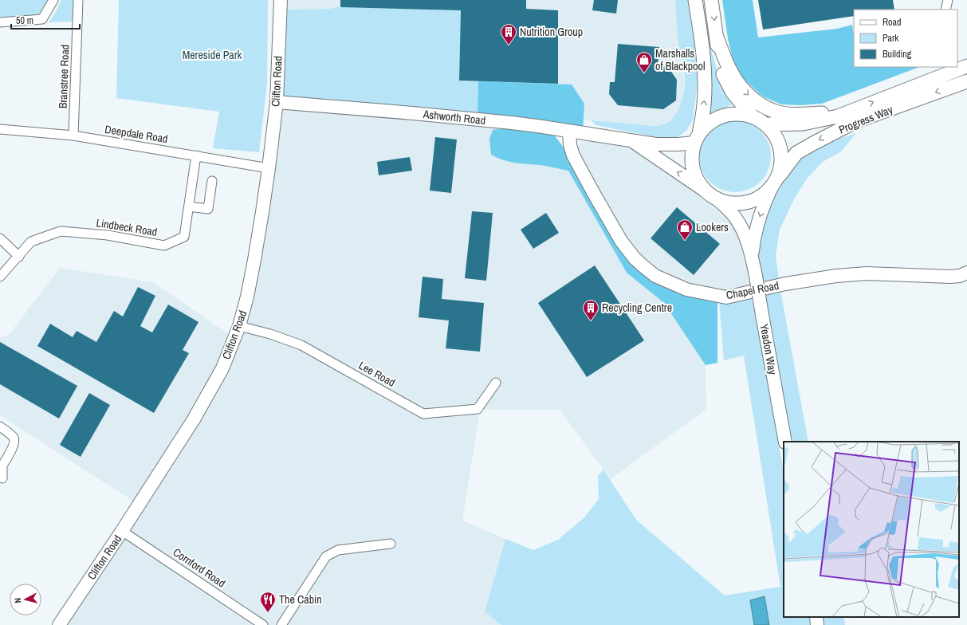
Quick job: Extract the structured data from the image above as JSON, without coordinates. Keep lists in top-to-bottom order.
{
  "streets": {
    "main road": ["Progress Way"],
    "street": [
      "Branstree Road",
      "Clifton Road",
      "Ashworth Road",
      "Deepdale Road",
      "Lindbeck Road",
      "Chapel Road",
      "Yeadon Way",
      "Lee Road",
      "Cornford Road"
    ]
  },
  "crossings": [
    ["Branstree Road", "Deepdale Road"],
    ["Clifton Road", "Ashworth Road"],
    ["Clifton Road", "Deepdale Road"],
    ["Clifton Road", "Lee Road"],
    ["Clifton Road", "Cornford Road"],
    ["Ashworth Road", "Progress Way"],
    ["Ashworth Road", "Chapel Road"],
    ["Ashworth Road", "Yeadon Way"],
    ["Progress Way", "Yeadon Way"],
    ["Deepdale Road", "Lindbeck Road"]
  ],
  "parks": ["Mereside Park"],
  "places": {
    "building": ["Nutrition Group", "Recycling Centre"],
    "shop": ["Marshalls of Blackpool", "Lookers"],
    "restaurant": ["The Cabin"]
  },
  "legend": ["Road", "Park", "Building"],
  "scale_bar": "50 m",
  "north": "left"
}
